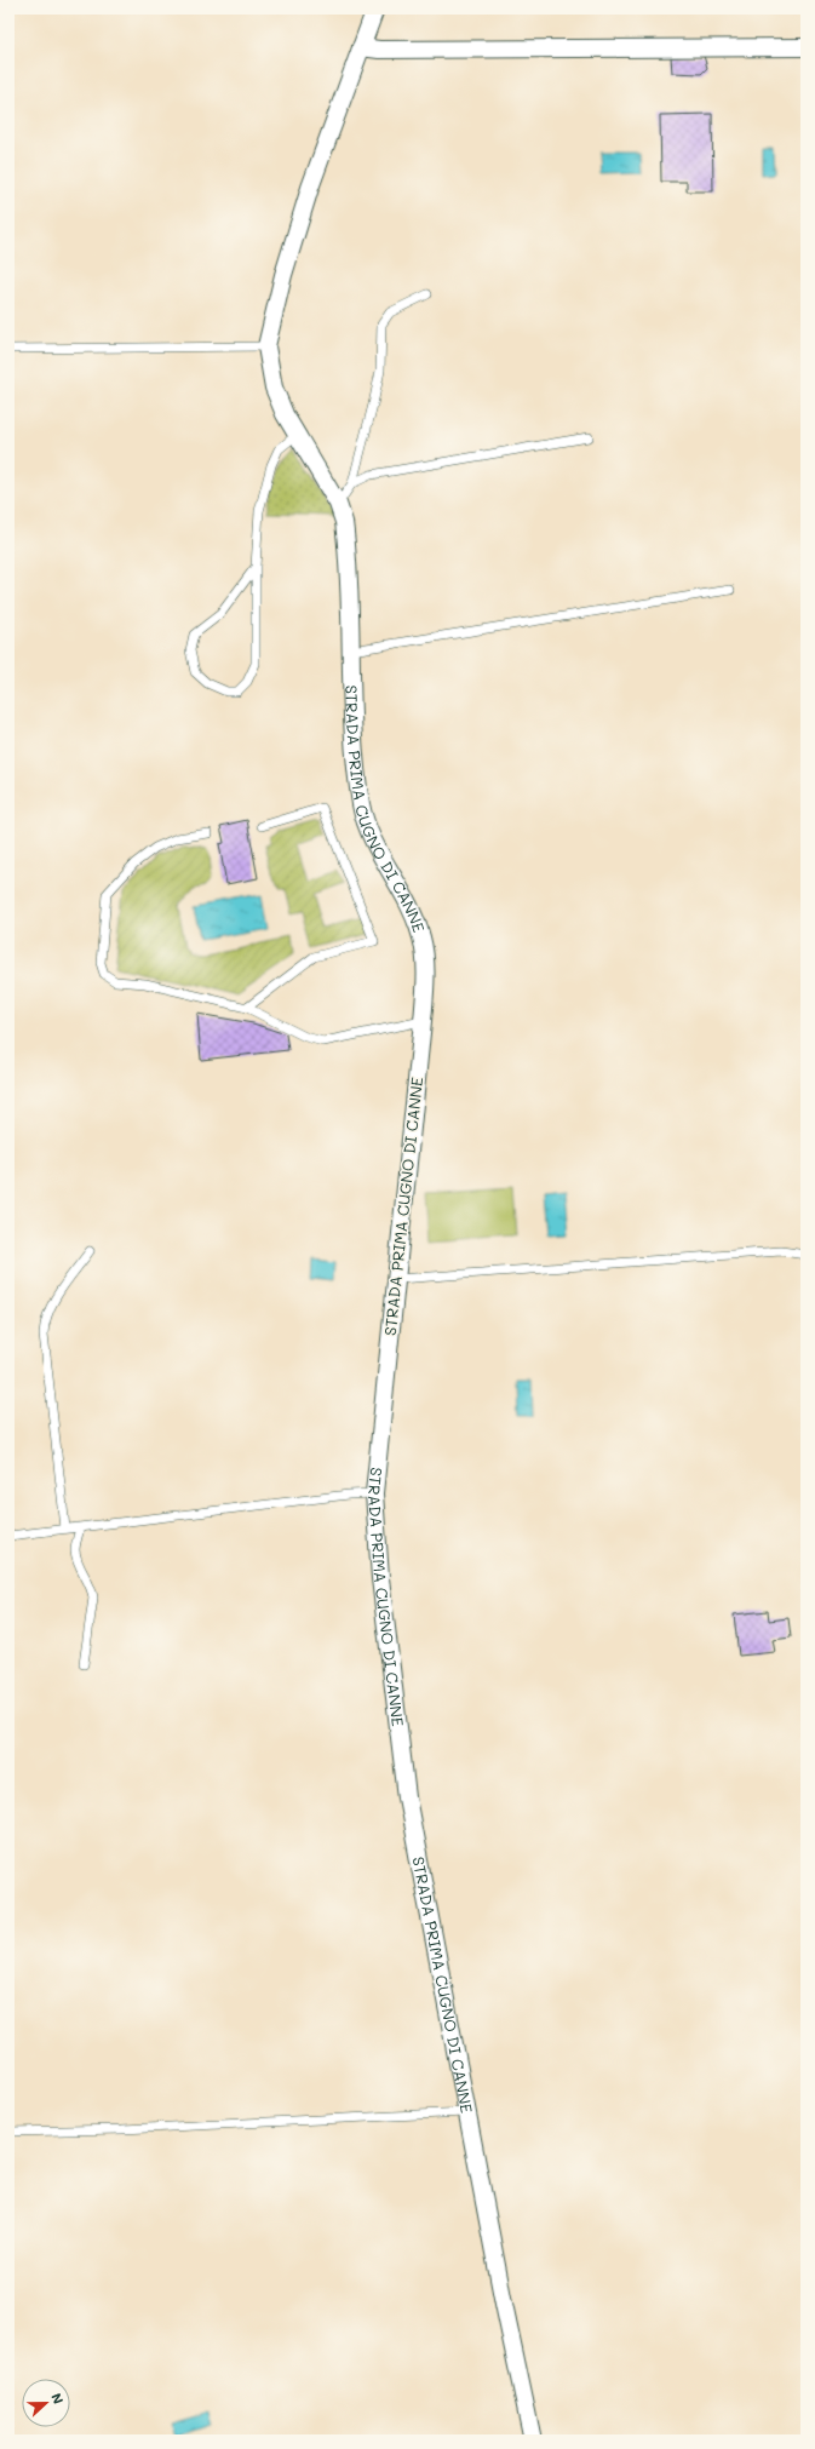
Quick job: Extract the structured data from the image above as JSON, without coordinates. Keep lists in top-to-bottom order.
{
  "streets": {
    "street": ["STRADA PRIMA CUGNO DI CANNE"]
  },
  "north": "right"
}
